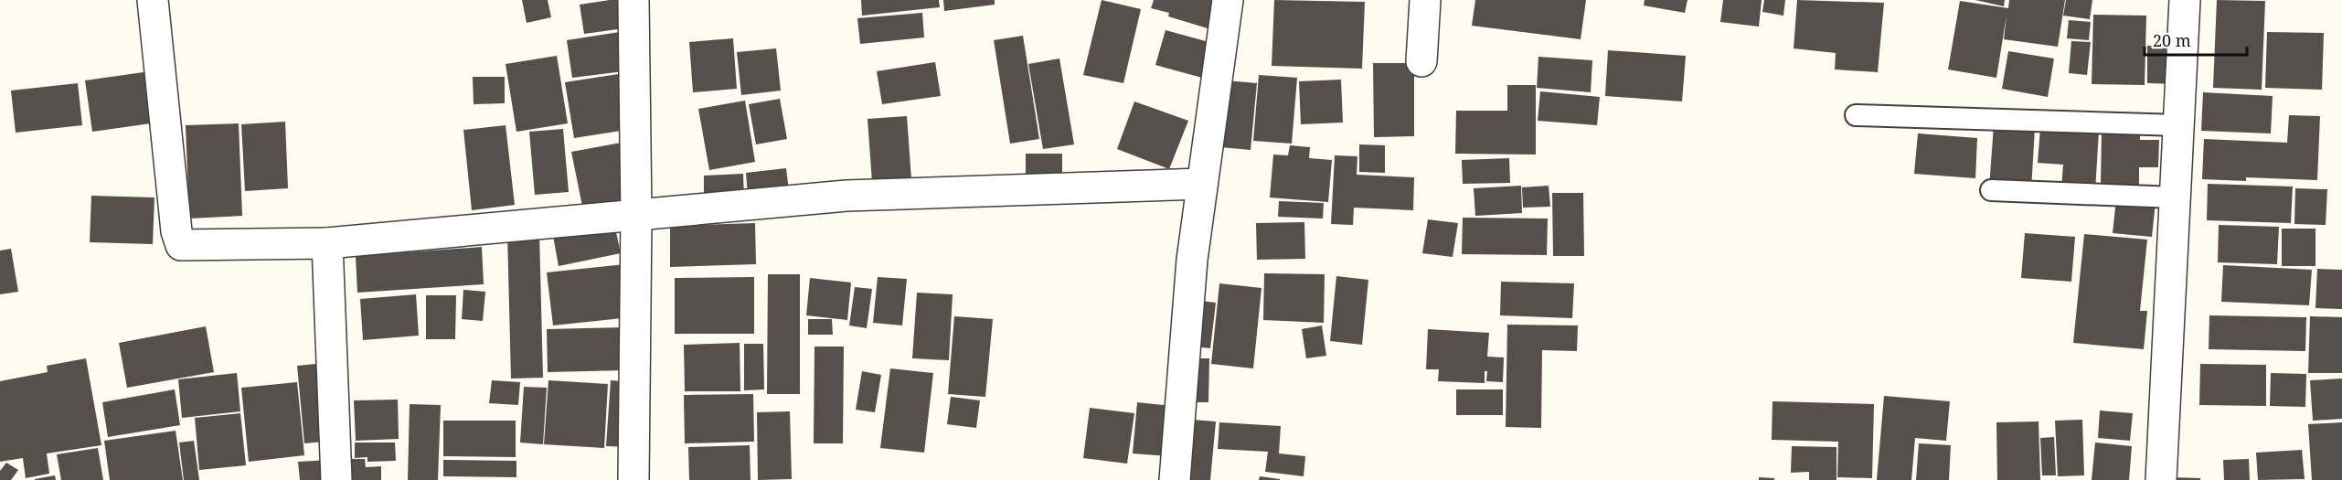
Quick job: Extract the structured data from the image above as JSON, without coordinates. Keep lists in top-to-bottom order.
{
  "scale_bar": "20 m"
}
